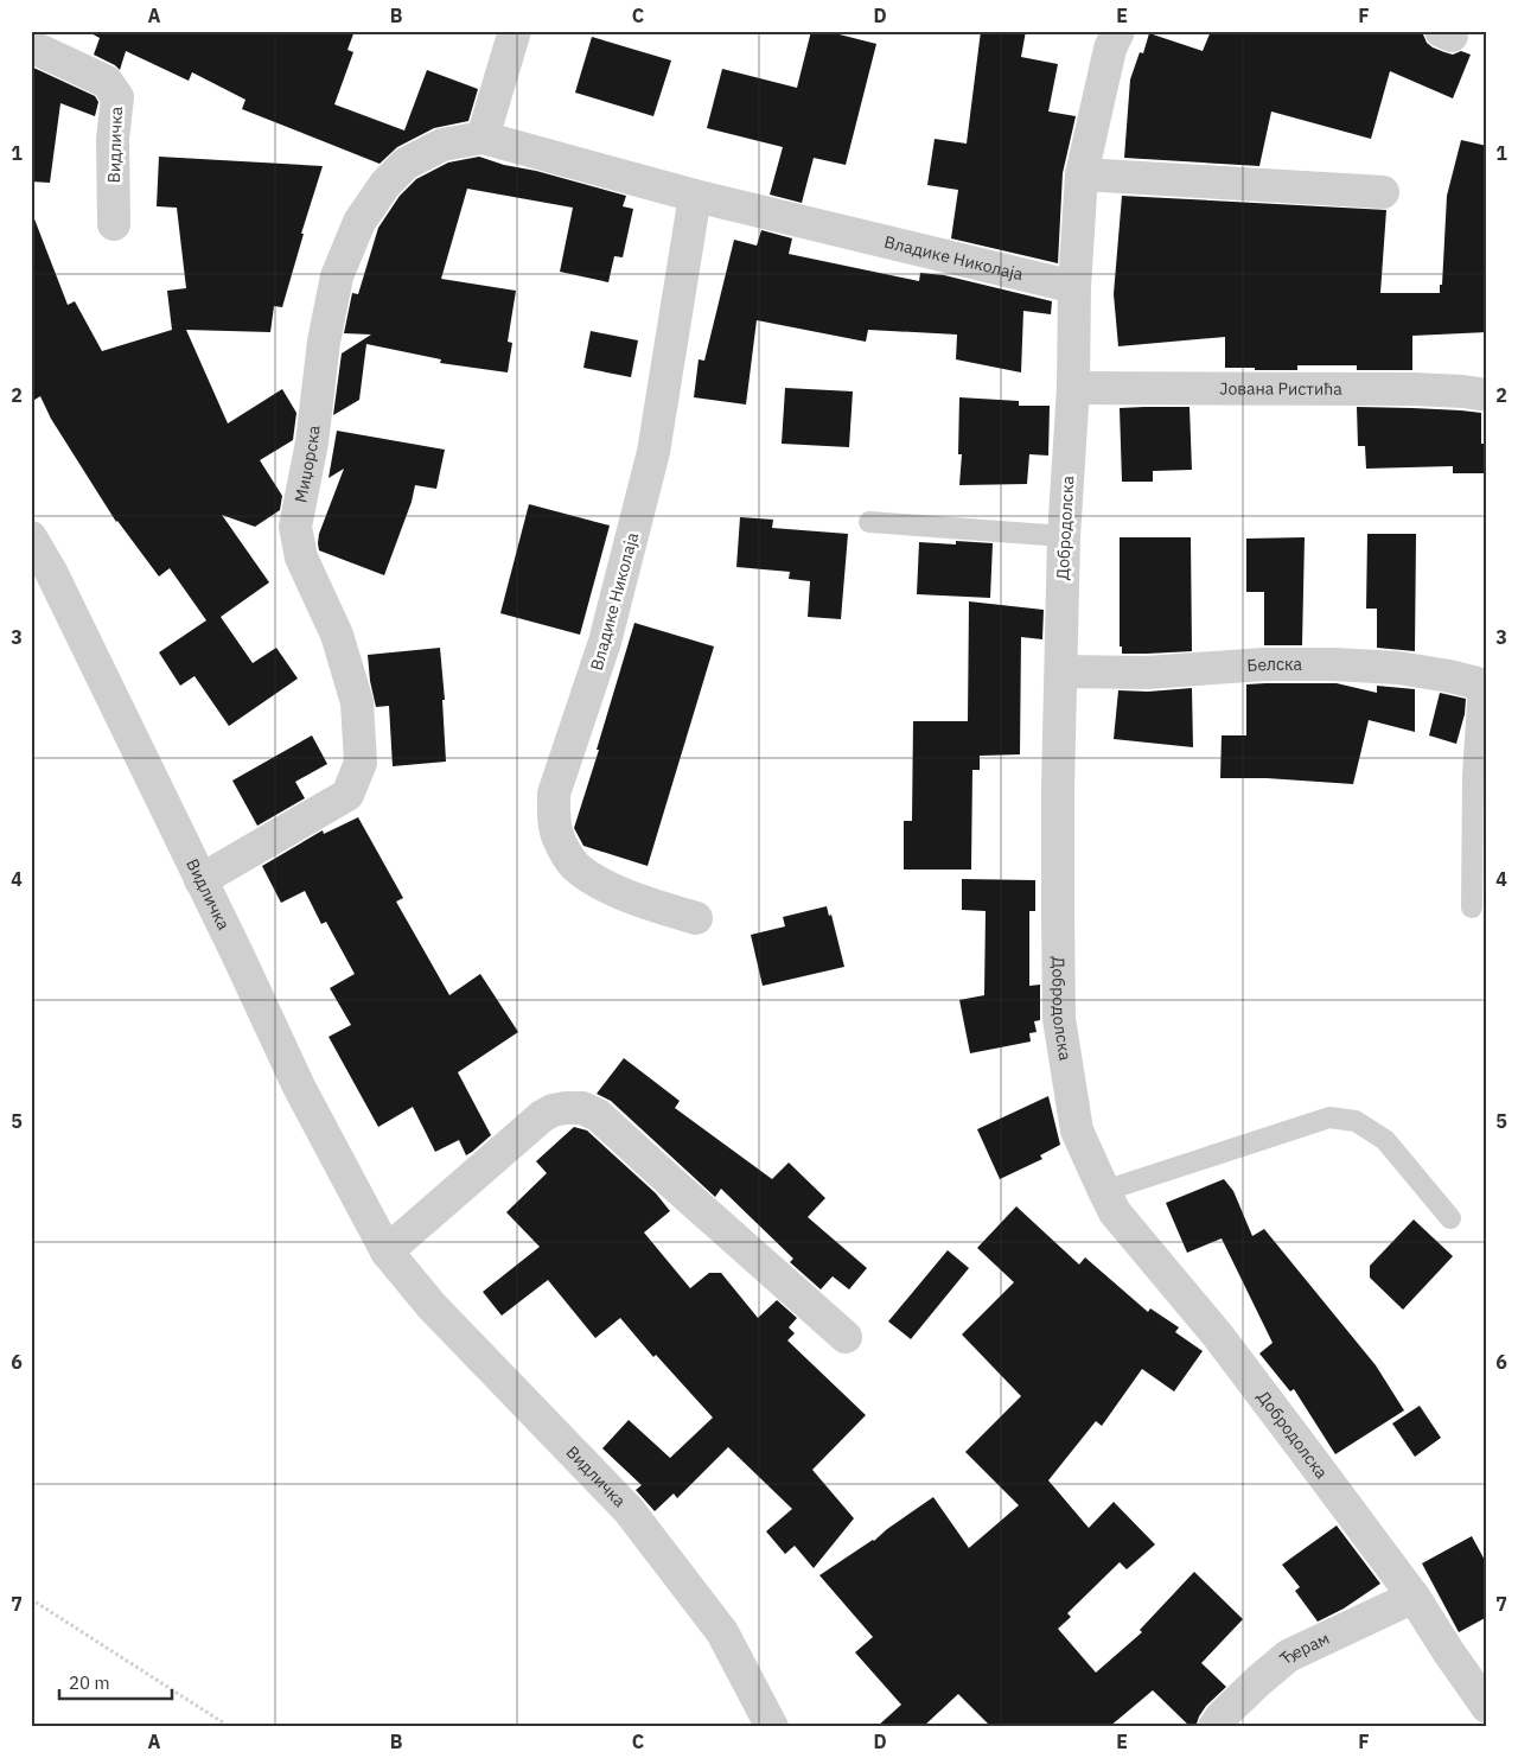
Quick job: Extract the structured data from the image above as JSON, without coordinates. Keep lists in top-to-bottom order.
{
  "streets": {
    "street": [
      "Видличка",
      "Владике Николаја",
      "Јована Ристића",
      "Миџорска",
      "Добродолска",
      "Белска",
      "Ђерам"
    ]
  },
  "crossings": [
    ["Видличка", "Миџорска"],
    ["Владике Николаја", "Миџорска"],
    ["Владике Николаја", "Добродолска"],
    ["Јована Ристића", "Добродолска"],
    ["Добродолска", "Белска"],
    ["Добродолска", "Ђерам"]
  ],
  "scale_bar": "20 m",
  "grid": {
    "columns": [
      "A",
      "B",
      "C",
      "D",
      "E",
      "F"
    ],
    "rows": [
      "1",
      "2",
      "3",
      "4",
      "5",
      "6",
      "7"
    ]
  }
}
